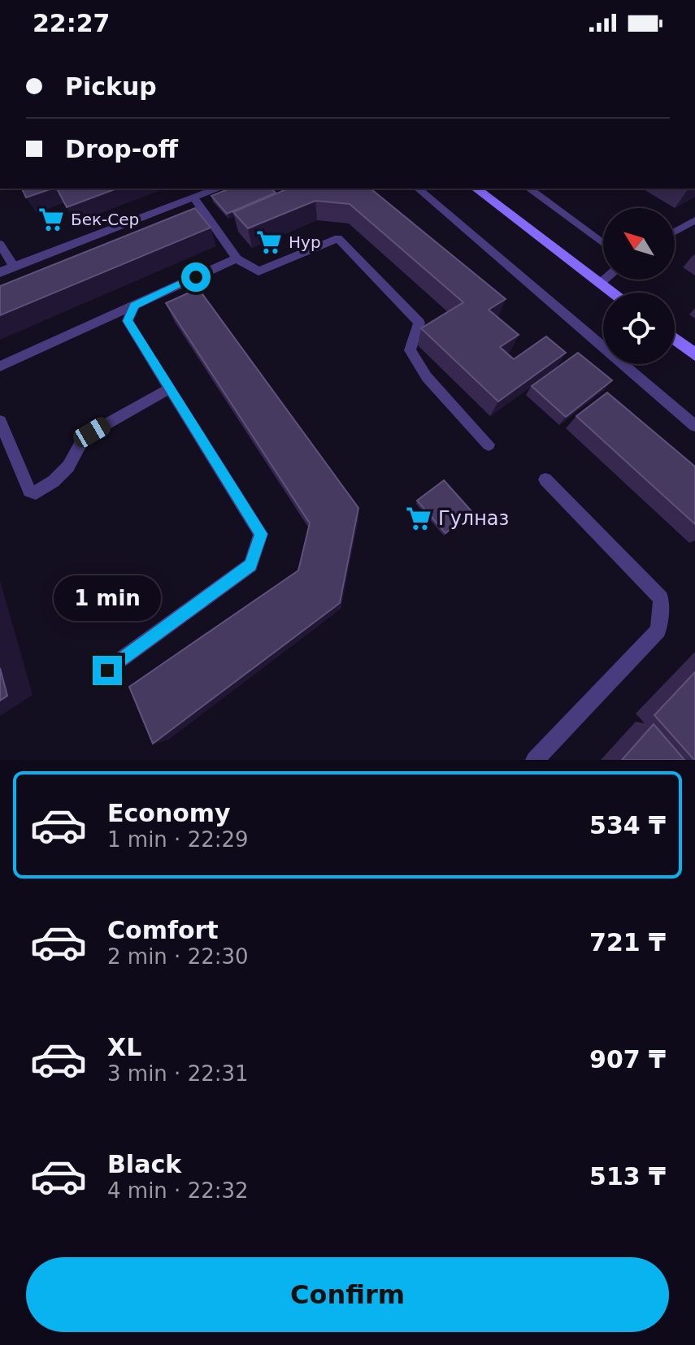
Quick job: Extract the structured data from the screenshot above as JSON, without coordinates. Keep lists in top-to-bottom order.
{
  "places": {
    "supermarket": ["Бек-Сер", "Нур", "Гулназ"]
  },
  "north": "top left",
  "page": {
    "status": "22:27",
    "banner": ["Pickup", "Drop-off"],
    "bubble": "1 min",
    "list": [
      {
        "name": "Economy",
        "note": "1 min · 22:29",
        "value": "534 ₸"
      },
      {
        "name": "Comfort",
        "note": "2 min · 22:30",
        "value": "721 ₸"
      },
      {
        "name": "XL",
        "note": "3 min · 22:31",
        "value": "907 ₸"
      },
      {
        "name": "Black",
        "note": "4 min · 22:32",
        "value": "513 ₸"
      }
    ],
    "buttons": "Confirm"
  }
}
